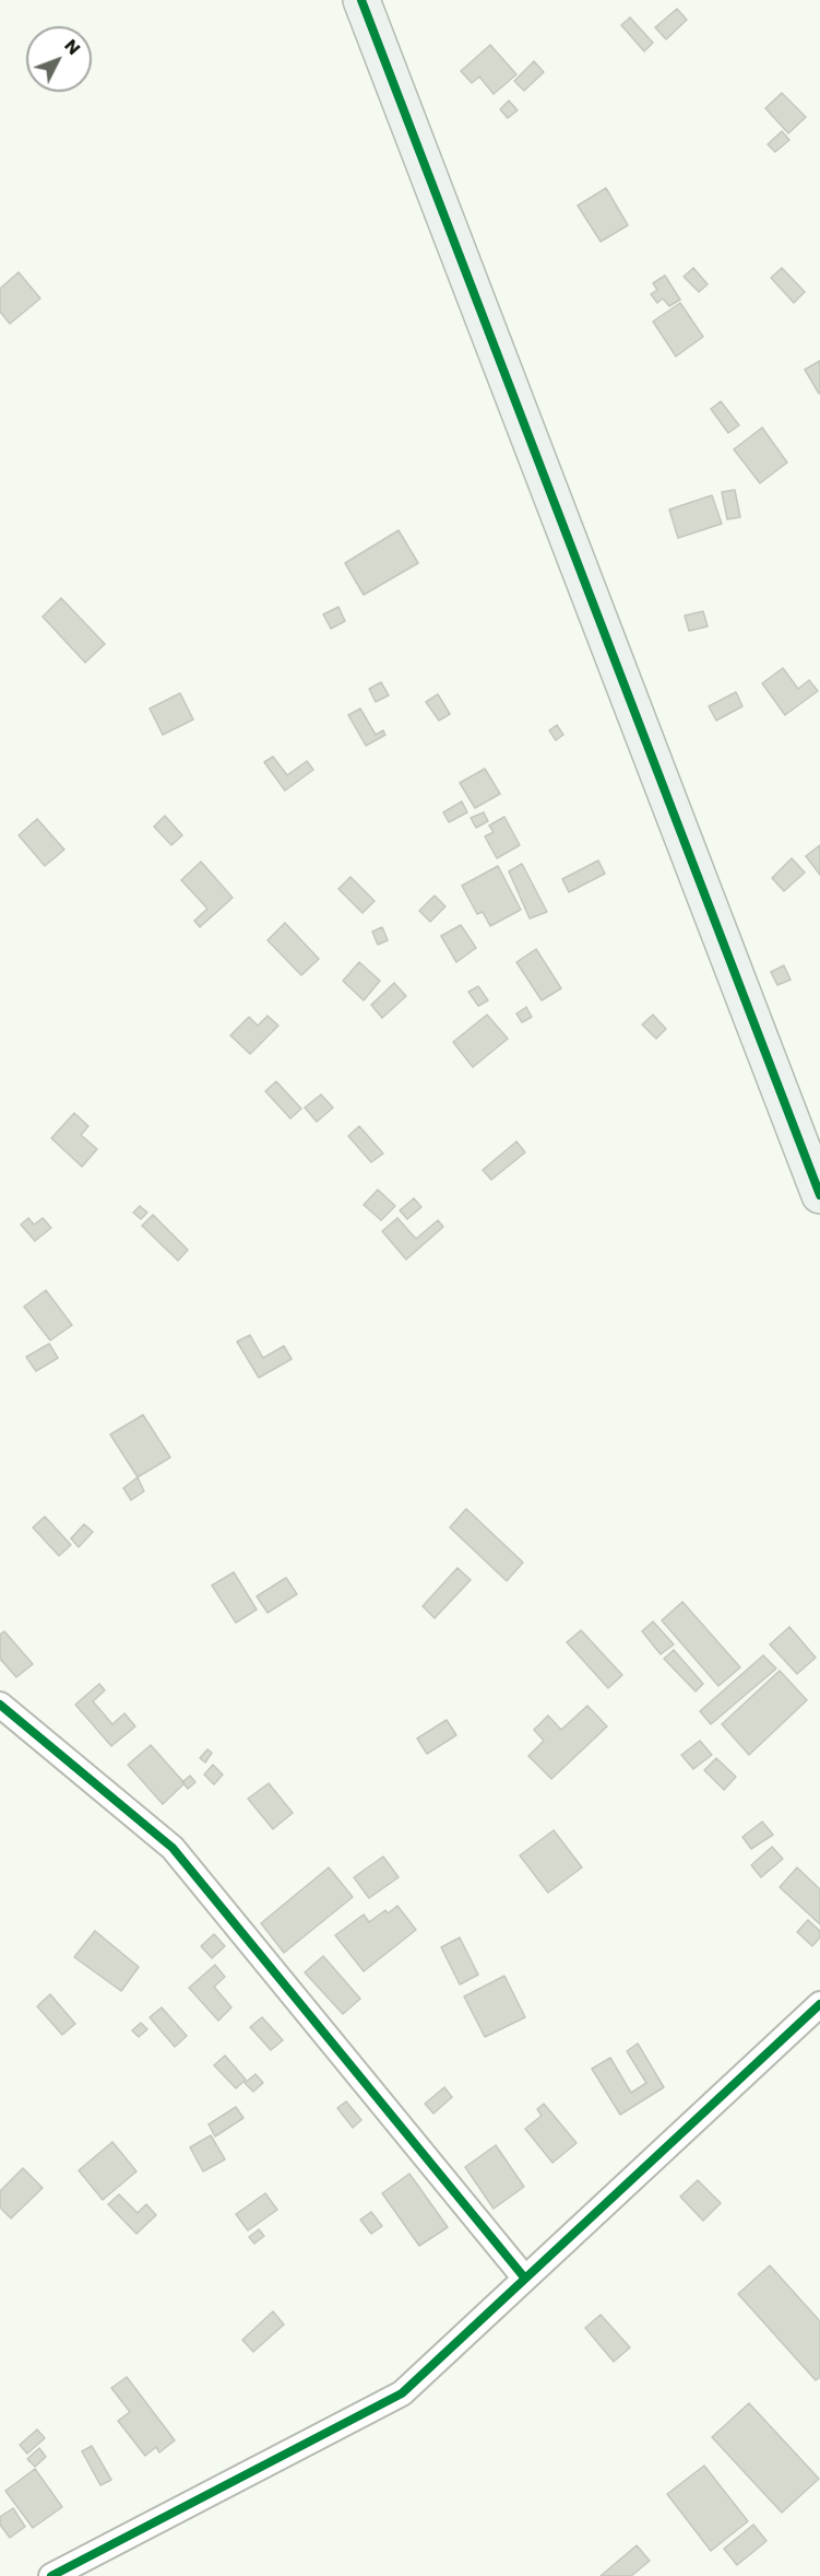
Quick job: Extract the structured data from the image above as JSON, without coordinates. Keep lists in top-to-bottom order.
{
  "north": "top right"
}
